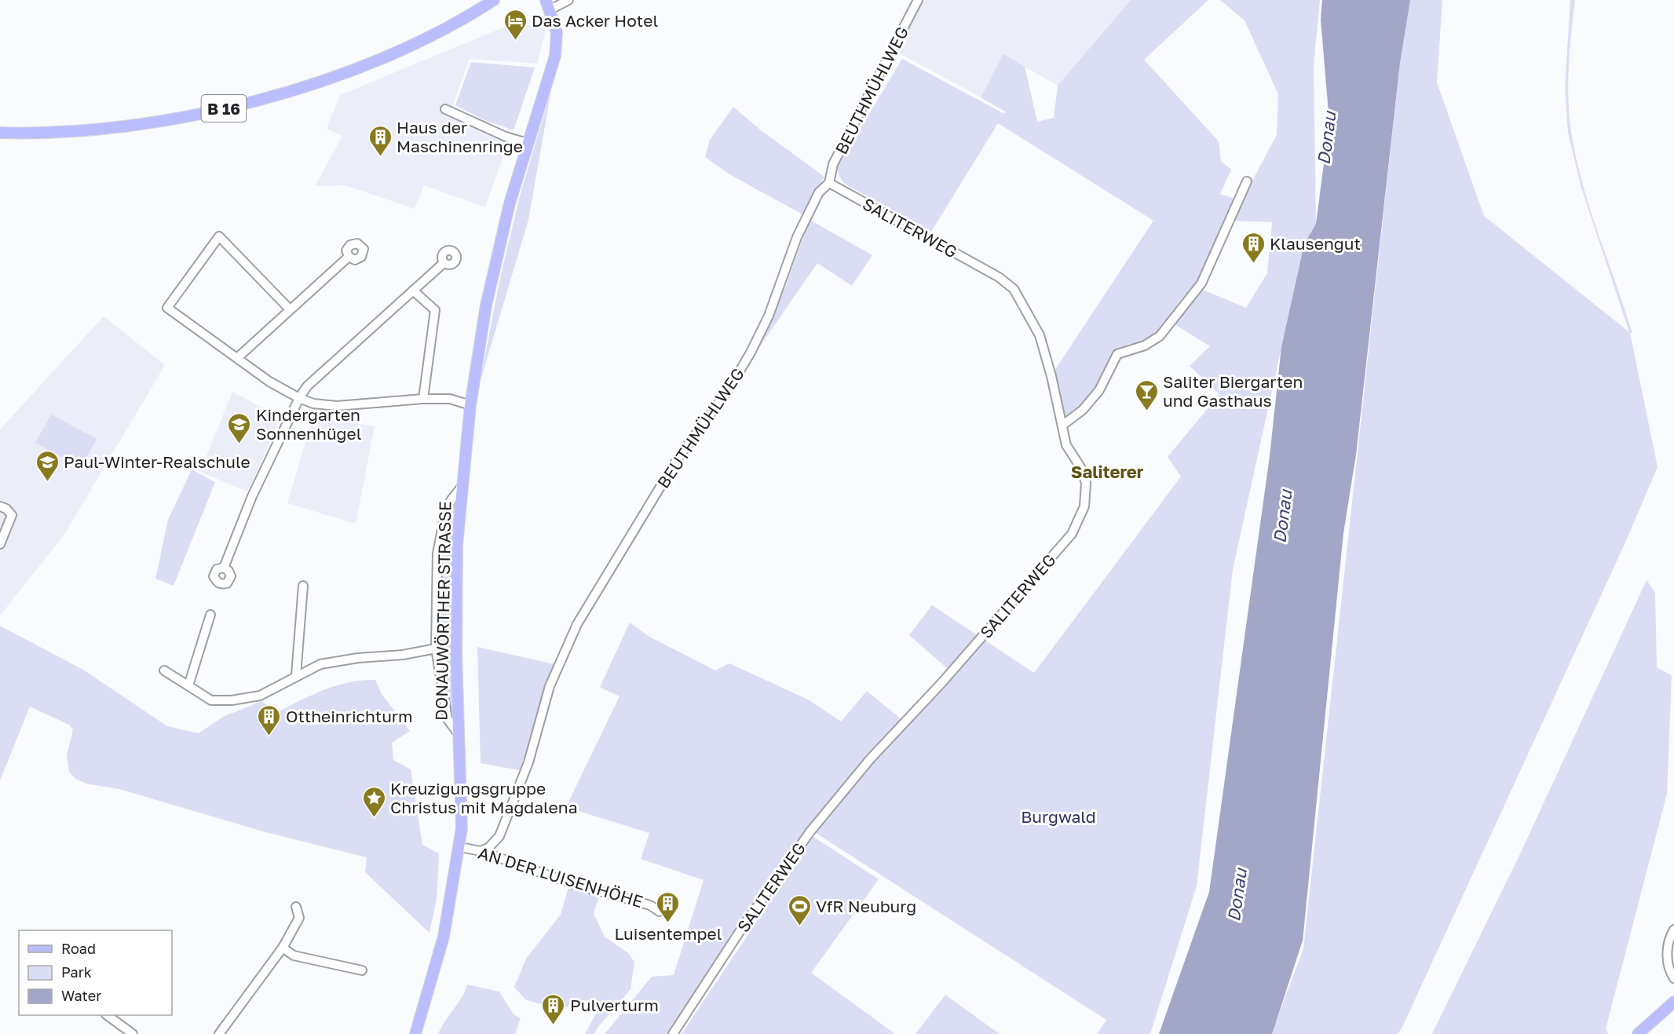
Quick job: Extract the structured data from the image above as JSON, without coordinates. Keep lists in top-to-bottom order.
{
  "streets": {
    "main road": ["B 16", "DONAUWÖRTHER STRASSE"],
    "street": ["BEUTHMÜHLWEG", "SALITERWEG", "AN DER LUISENHÖHE"]
  },
  "crossings": [
    ["BEUTHMÜHLWEG", "SALITERWEG"],
    ["BEUTHMÜHLWEG", "AN DER LUISENHÖHE"],
    ["DONAUWÖRTHER STRASSE", "AN DER LUISENHÖHE"]
  ],
  "districts": ["Saliterer"],
  "water": ["Donau"],
  "parks": ["Burgwald"],
  "places": {
    "hotel": ["Das Acker Hotel"],
    "building": [
      "Haus der Maschinenringe",
      "Klausengut",
      "Ottheinrichturm",
      "Luisentempel",
      "Pulverturm"
    ],
    "bar": ["Saliter Biergarten und Gasthaus"],
    "school or university": ["Kindergarten Sonnenhügel", "Paul-Winter-Realschule"],
    "place": ["Kreuzigungsgruppe Christus mit Magdalena"],
    "sports": ["VfR Neuburg"]
  },
  "legend": ["Road", "Park", "Water"]
}
